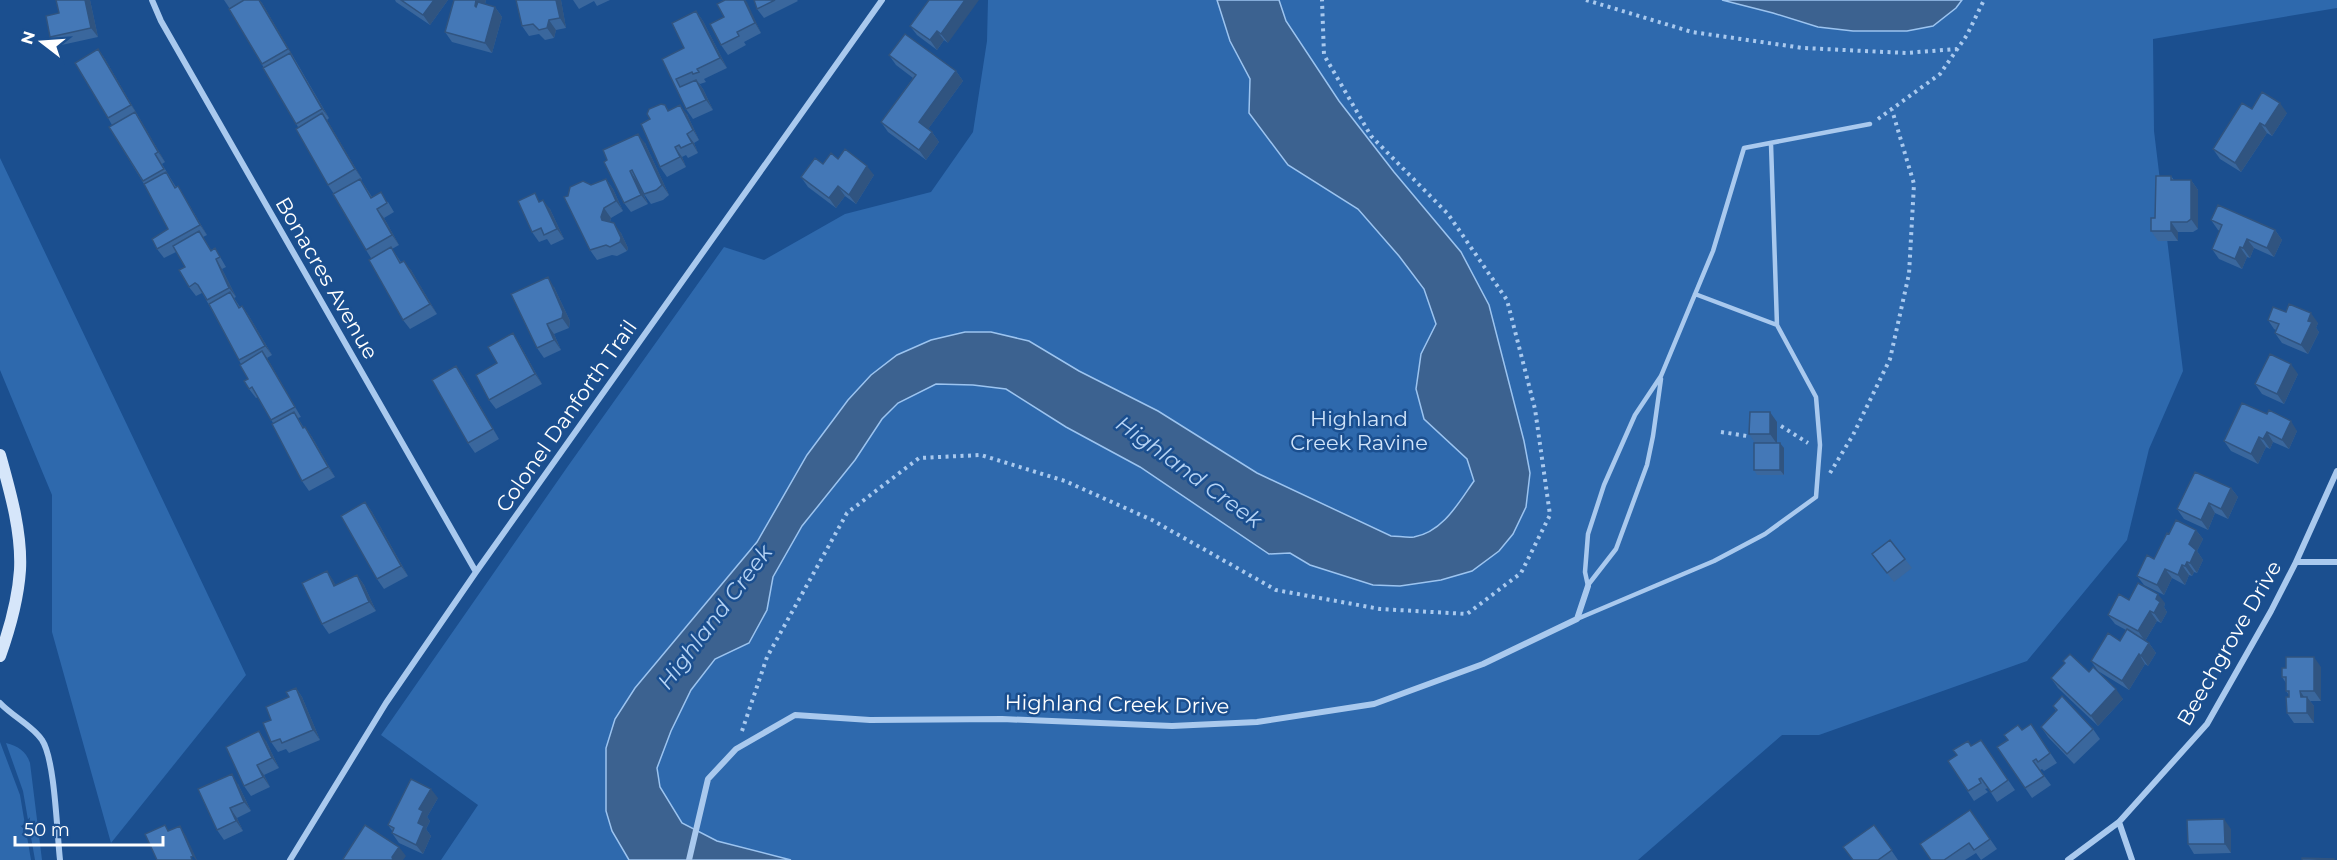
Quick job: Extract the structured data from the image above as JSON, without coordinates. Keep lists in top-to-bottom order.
{
  "streets": {
    "street": [
      "Bonacres Avenue",
      "Colonel Danforth Trail",
      "Beechgrove Drive",
      "Highland Creek Drive"
    ]
  },
  "crossings": [
    ["Bonacres Avenue", "Colonel Danforth Trail"]
  ],
  "water": ["Highland Creek"],
  "parks": ["Highland Creek Ravine"],
  "scale_bar": "50 m",
  "north": "left"
}
